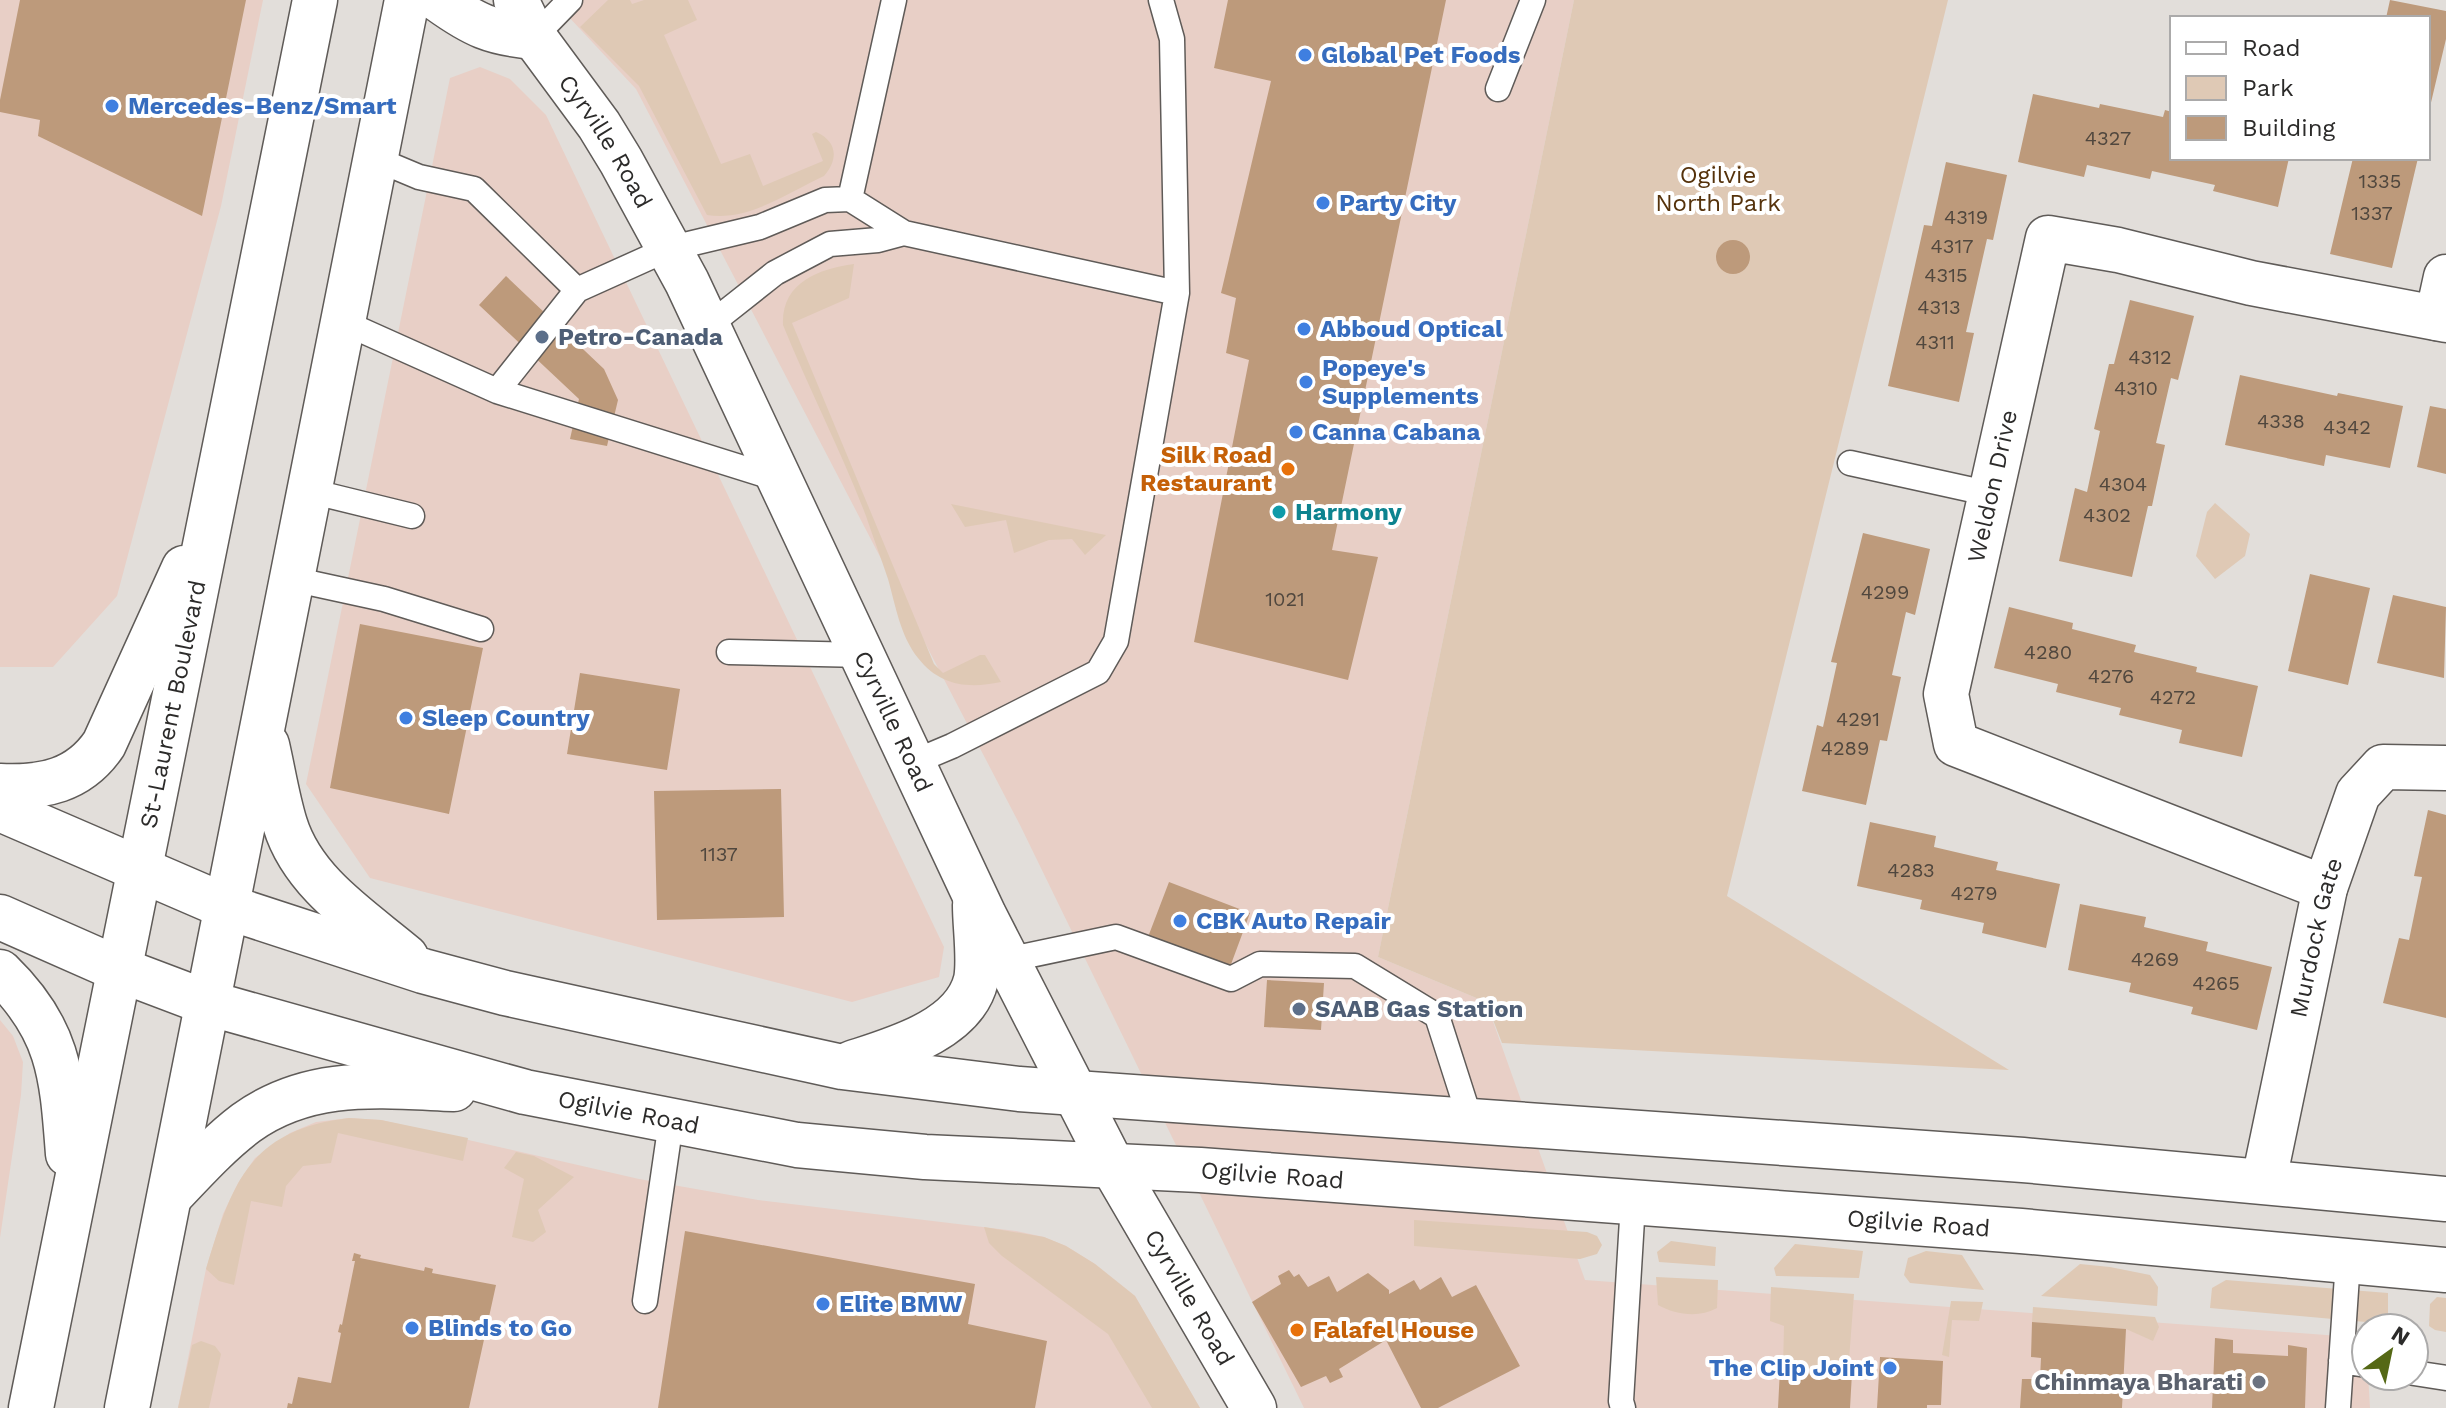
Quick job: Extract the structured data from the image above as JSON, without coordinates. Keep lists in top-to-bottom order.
{
  "streets": {
    "main road": [
      "Cyrville Road",
      "Weldon Drive",
      "St-Laurent Boulevard",
      "Murdock Gate",
      "Ogilvie Road"
    ]
  },
  "crossings": [
    ["Cyrville Road", "Ogilvie Road"],
    ["Weldon Drive", "Murdock Gate"],
    ["St-Laurent Boulevard", "Ogilvie Road"]
  ],
  "parks": ["Ogilvie North Park"],
  "places": [
    "Global Pet Foods",
    "Mercedes-Benz/Smart",
    "Party City",
    "Abboud Optical",
    "Petro-Canada",
    "Popeye's Supplements",
    "Canna Cabana",
    "Silk Road Restaurant",
    "Harmony",
    "Sleep Country",
    "CBK Auto Repair",
    "SAAB Gas Station",
    "Elite BMW",
    "Blinds to Go",
    "Falafel House",
    "The Clip Joint",
    "Chinmaya Bharati"
  ],
  "house_numbers": [
    "4327",
    "1335",
    "1337",
    "4319",
    "4317",
    "4315",
    "4313",
    "4311",
    "4312",
    "4310",
    "4338",
    "4342",
    "4304",
    "4302",
    "4299",
    "1021",
    "4280",
    "4276",
    "4272",
    "4291",
    "4289",
    "1137",
    "4283",
    "4279",
    "4269",
    "4265"
  ],
  "legend": ["Road", "Park", "Building"],
  "north": "top right"
}
